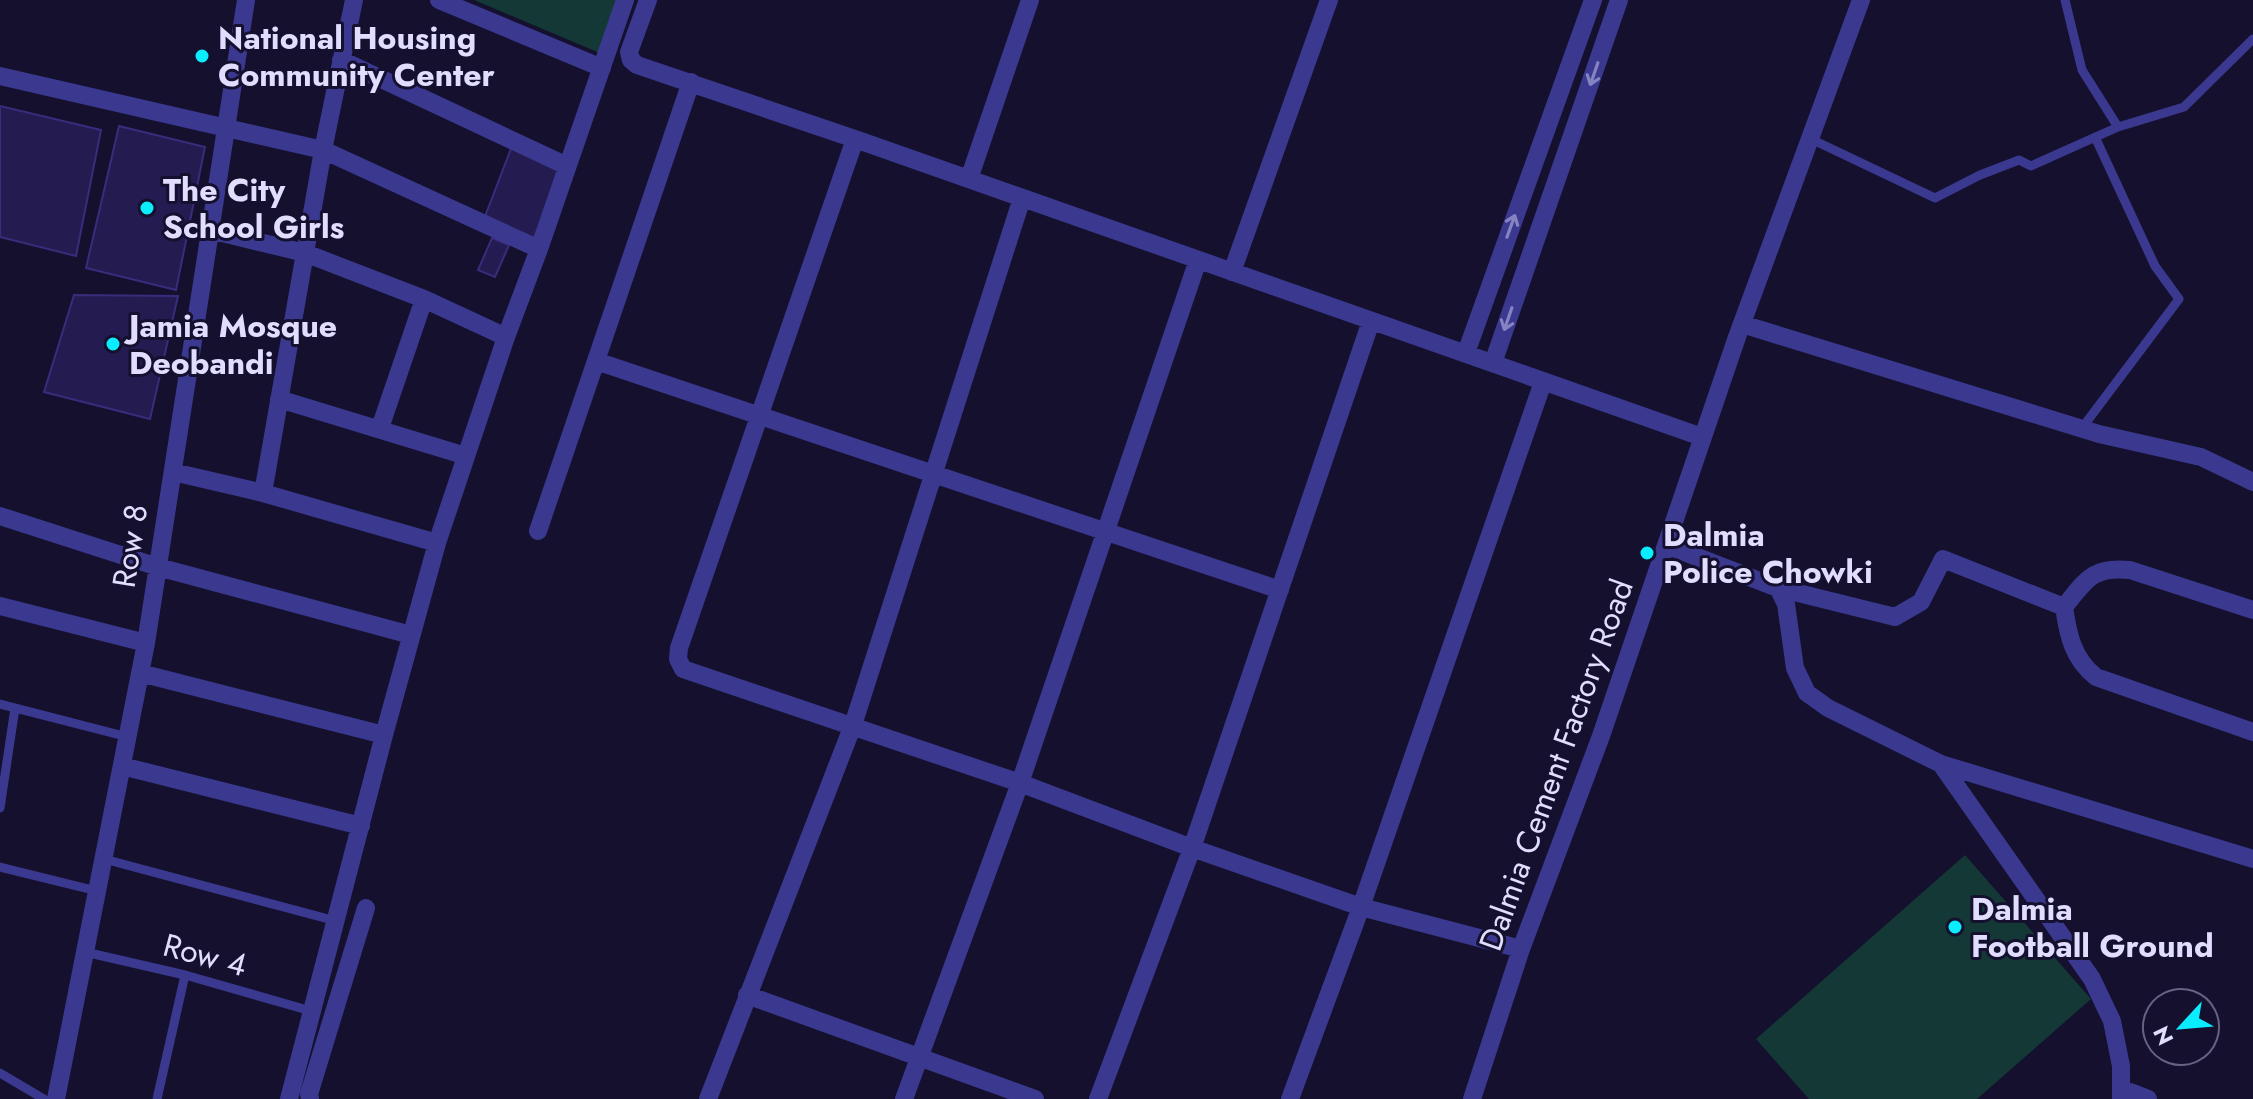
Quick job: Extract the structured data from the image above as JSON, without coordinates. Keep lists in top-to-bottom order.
{
  "streets": {
    "street": ["Row 8", "Dalmia Cement Factory Road"],
    "lane": ["Row 4"]
  },
  "crossings": [
    ["Row 8", "Row 4"]
  ],
  "places": [
    "National Housing Community Center",
    "The City School Girls",
    "Jamia Mosque Deobandi",
    "Dalmia Police Chowki",
    "Dalmia Football Ground"
  ],
  "north": "bottom left"
}
